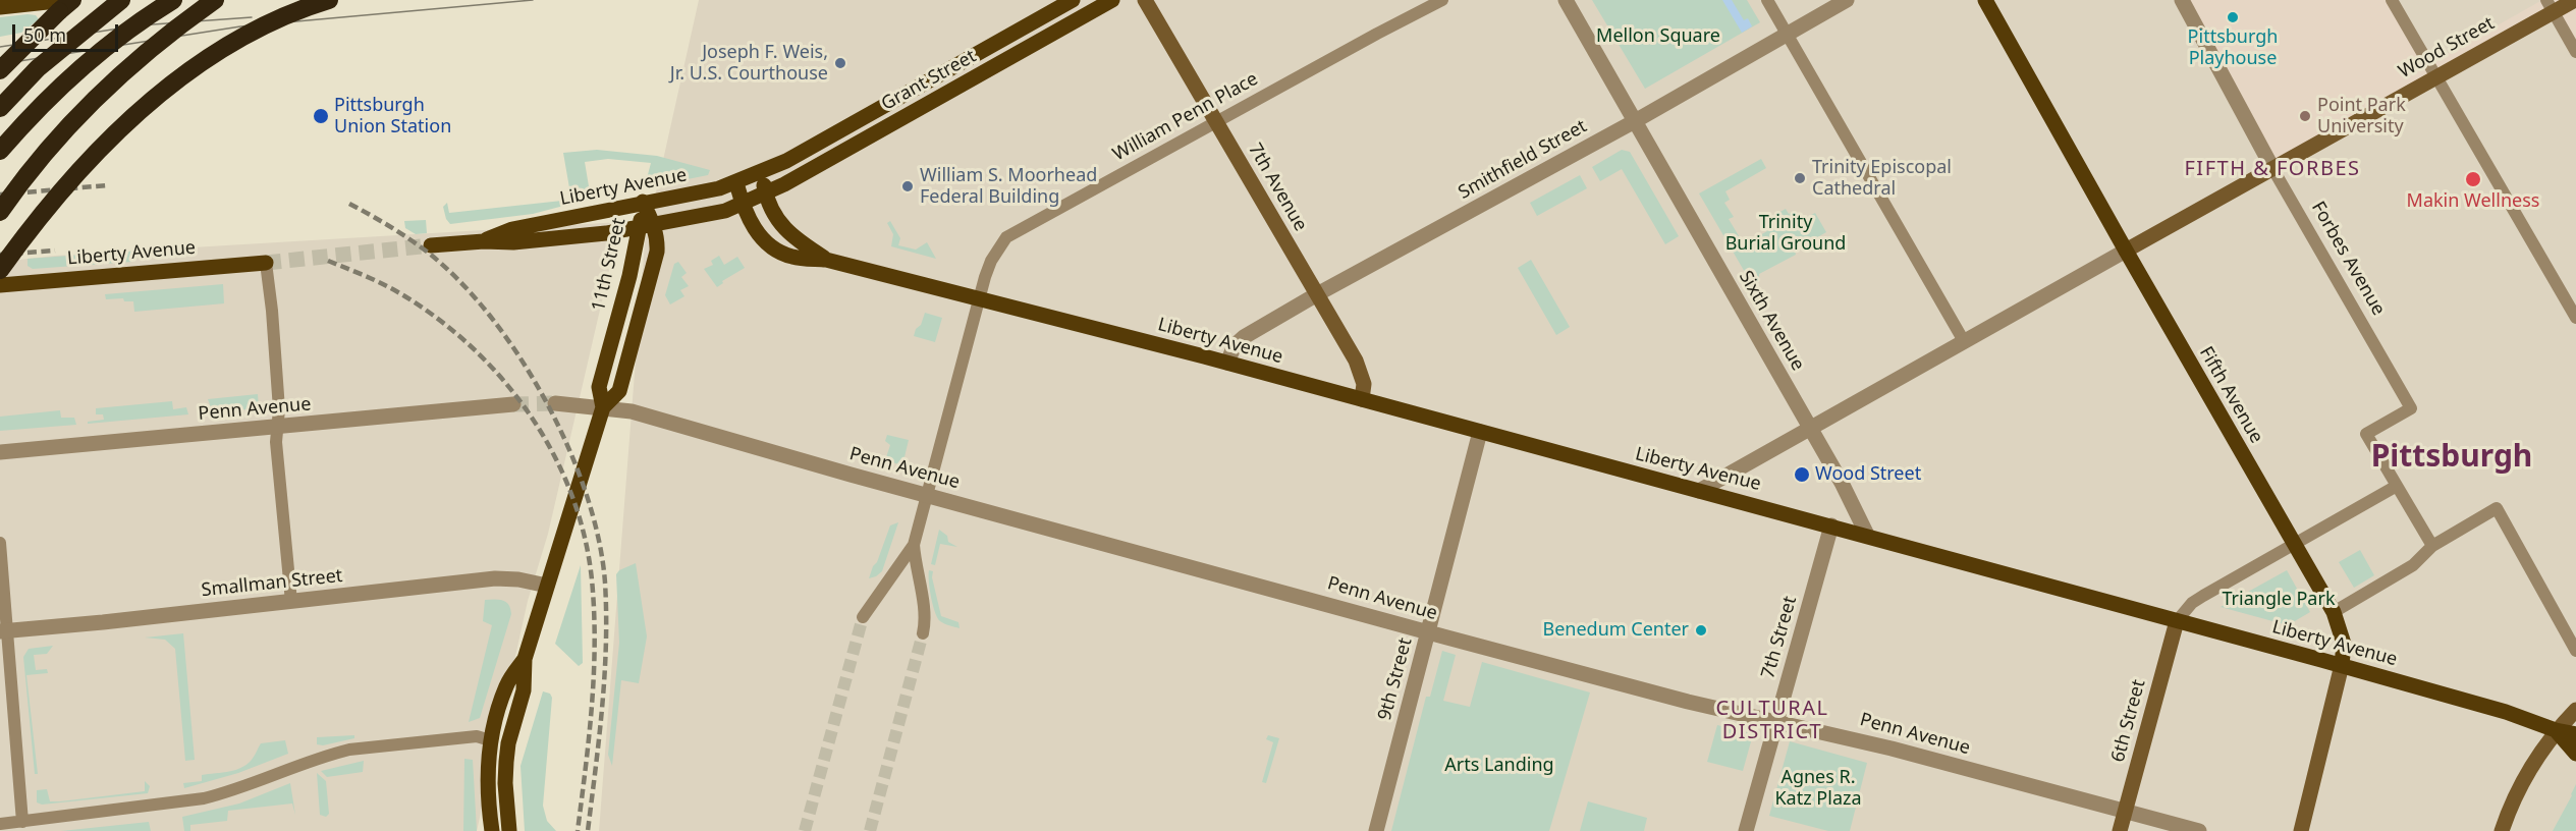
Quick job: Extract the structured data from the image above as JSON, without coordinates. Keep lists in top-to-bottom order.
{
  "streets": {
    "main road": [
      "Wood Street",
      "Grant Street",
      "Liberty Avenue",
      "7th Avenue",
      "11th Street",
      "Fifth Avenue",
      "6th Street"
    ],
    "street": [
      "William Penn Place",
      "Smithfield Street",
      "Forbes Avenue",
      "Sixth Avenue",
      "Penn Avenue",
      "Smallman Street",
      "7th Street",
      "9th Street"
    ]
  },
  "crossings": [
    ["Wood Street", "Liberty Avenue"],
    ["Wood Street", "Forbes Avenue"],
    ["Wood Street", "Sixth Avenue"],
    ["Wood Street", "Fifth Avenue"],
    ["Grant Street", "Liberty Avenue"],
    ["William Penn Place", "Liberty Avenue"],
    ["William Penn Place", "7th Avenue"],
    ["William Penn Place", "Penn Avenue"],
    ["Smithfield Street", "Liberty Avenue"],
    ["Smithfield Street", "7th Avenue"],
    ["Smithfield Street", "Sixth Avenue"],
    ["Liberty Avenue", "7th Avenue"],
    ["Liberty Avenue", "11th Street"],
    ["Liberty Avenue", "Sixth Avenue"],
    ["Liberty Avenue", "Fifth Avenue"],
    ["Liberty Avenue", "7th Street"],
    ["Liberty Avenue", "9th Street"],
    ["Liberty Avenue", "6th Street"],
    ["11th Street", "Penn Avenue"],
    ["11th Street", "Smallman Street"],
    ["Penn Avenue", "7th Street"],
    ["Penn Avenue", "9th Street"],
    ["Penn Avenue", "6th Street"]
  ],
  "districts": ["FIFTH & FORBES", "Pittsburgh", "CULTURAL DISTRICT"],
  "parks": [
    "Mellon Square",
    "Trinity Burial Ground",
    "Triangle Park",
    "Arts Landing",
    "Agnes R. Katz Plaza"
  ],
  "places": [
    "Pittsburgh Playhouse",
    "Joseph F. Weis, Jr. U.S. Courthouse",
    "Pittsburgh Union Station",
    "Point Park University",
    "Trinity Episcopal Cathedral",
    "Makin Wellness",
    "William S. Moorhead Federal Building",
    "Wood Street",
    "Benedum Center"
  ],
  "scale_bar": "50 m"
}
